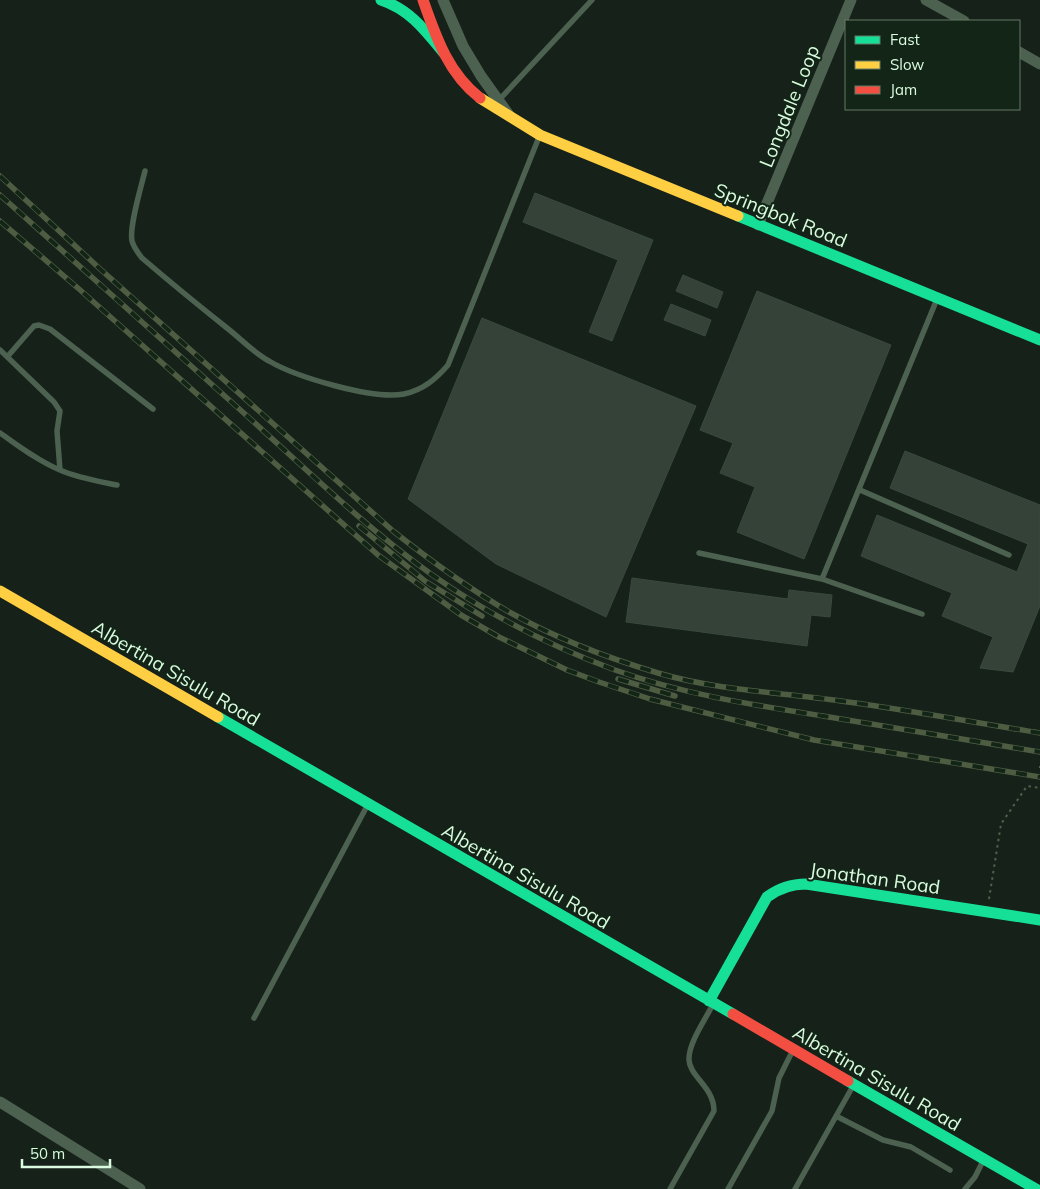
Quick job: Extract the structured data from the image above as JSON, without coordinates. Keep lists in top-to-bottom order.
{
  "streets": {
    "main road": ["Springbok Road", "Albertina Sisulu Road", "Jonathan Road"],
    "street": ["Longdale Loop"]
  },
  "crossings": [
    ["Longdale Loop", "Springbok Road"],
    ["Albertina Sisulu Road", "Jonathan Road"]
  ],
  "legend": ["Fast", "Slow", "Jam"],
  "scale_bar": "50 m"
}
